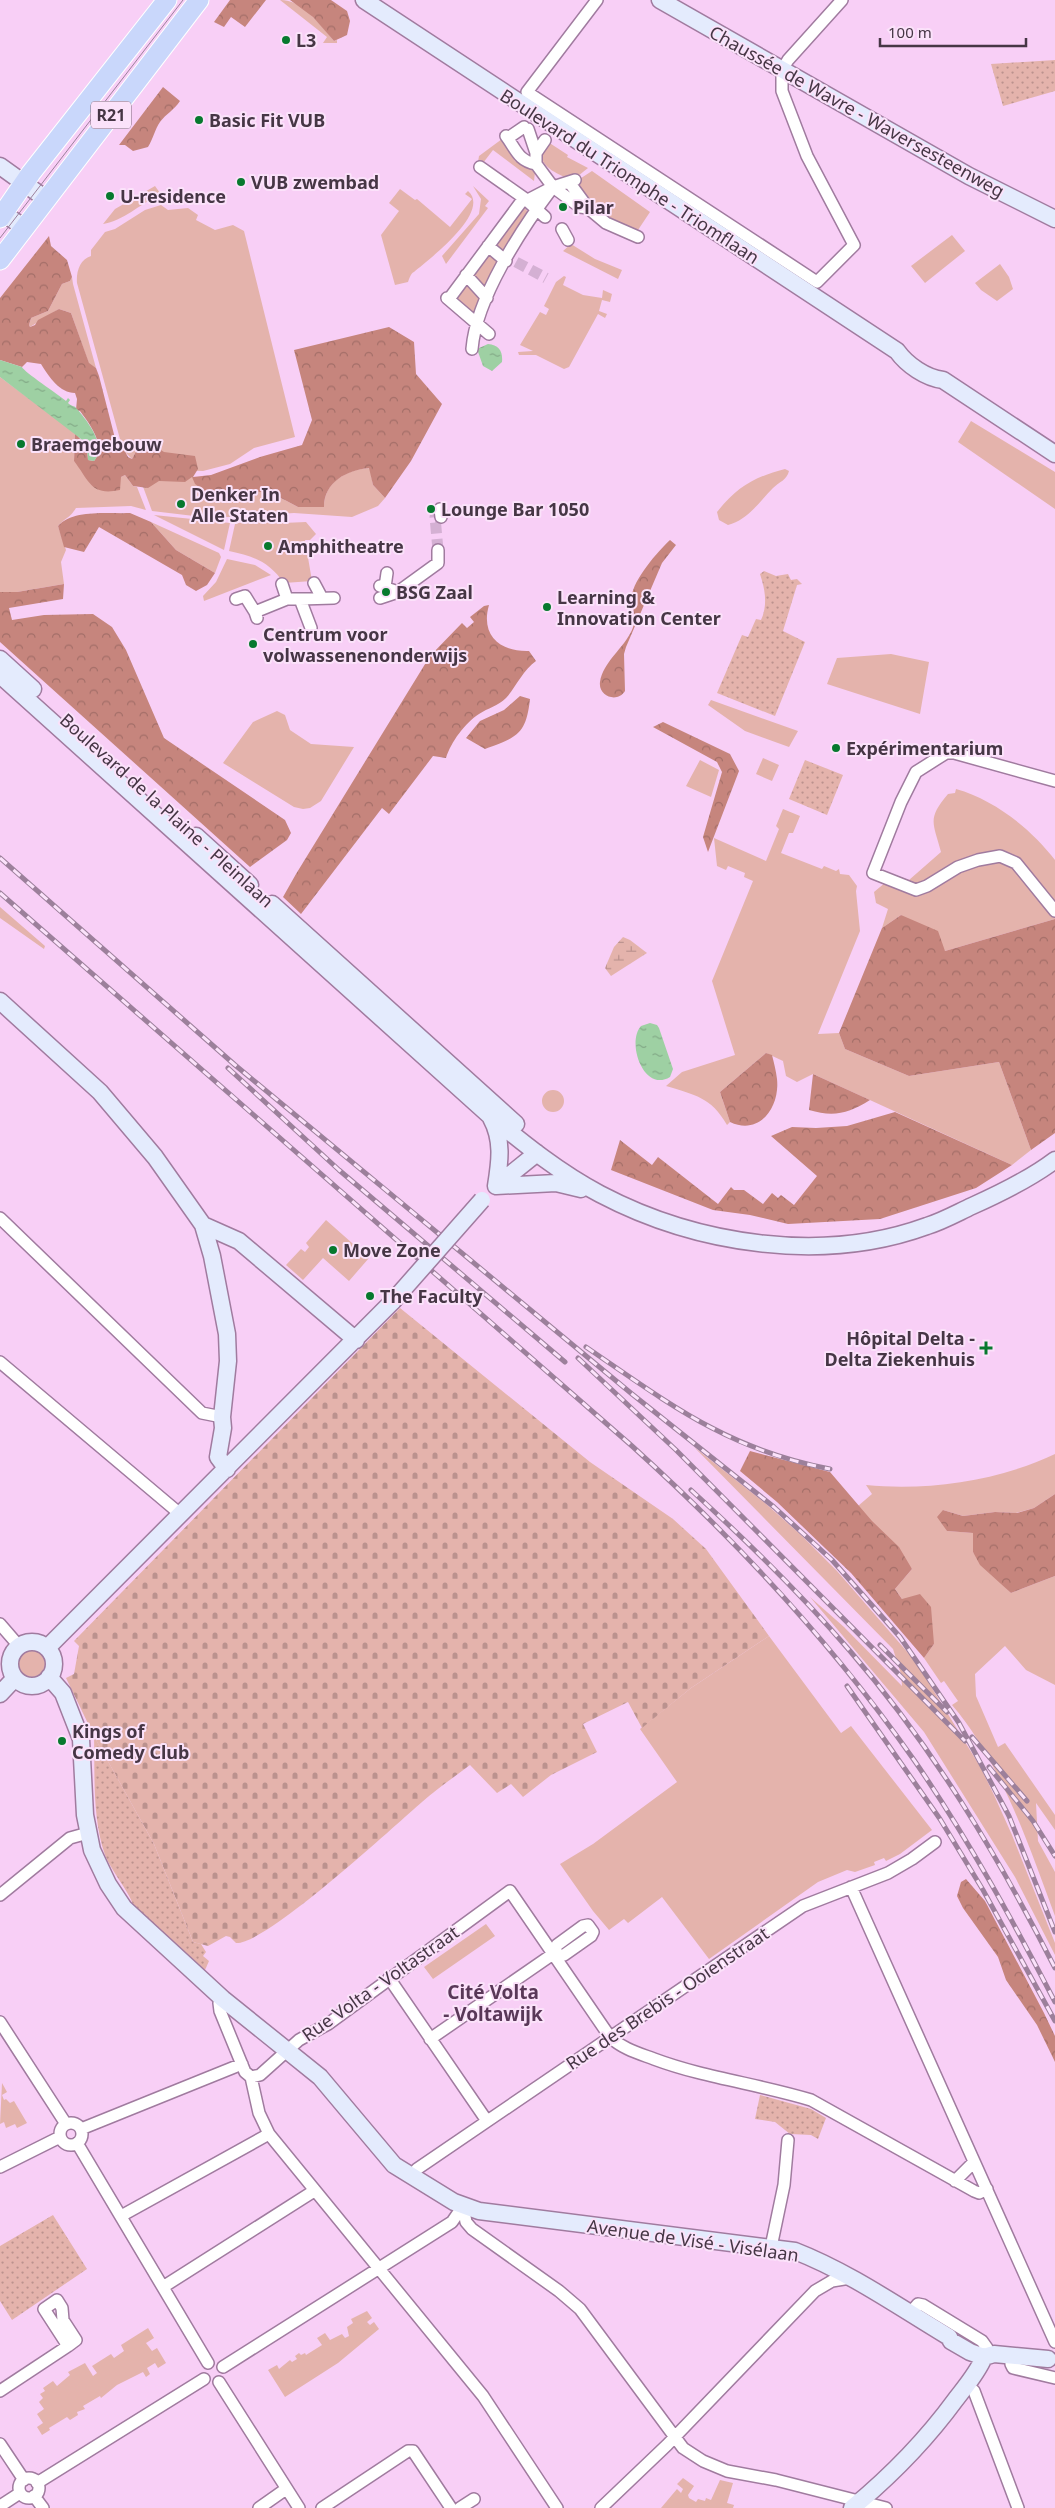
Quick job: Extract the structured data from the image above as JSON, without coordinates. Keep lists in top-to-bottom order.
{
  "streets": {
    "main road": ["R21"],
    "street": [
      "Chaussée de Wavre - Waversesteenweg",
      "Boulevard du Triomphe - Triomflaan",
      "Boulevard de la Plaine - Pleinlaan",
      "Rue Volta - Voltastraat",
      "Rue des Brebis - Ooienstraat",
      "Avenue de Visé - Visélaan"
    ]
  },
  "crossings": [
    ["Chaussée de Wavre - Waversesteenweg", "Boulevard du Triomphe - Triomflaan"],
    ["Rue Volta - Voltastraat", "Avenue de Visé - Visélaan"],
    ["Rue des Brebis - Ooienstraat", "Avenue de Visé - Visélaan"]
  ],
  "districts": ["Cité Volta - Voltawijk"],
  "places": {
    "other": [
      "L3",
      "Basic Fit VUB",
      "VUB zwembad",
      "U-residence",
      "Pilar",
      "Braemgebouw",
      "Denker In Alle Staten",
      "Lounge Bar 1050",
      "Amphitheatre",
      "BSG Zaal",
      "Learning & Innovation Center",
      "Centrum voor volwassenenonderwijs",
      "Expérimentarium",
      "Move Zone",
      "The Faculty",
      "Kings of Comedy Club"
    ],
    "health": ["Hôpital Delta - Delta Ziekenhuis"]
  },
  "scale_bar": "100 m"
}
